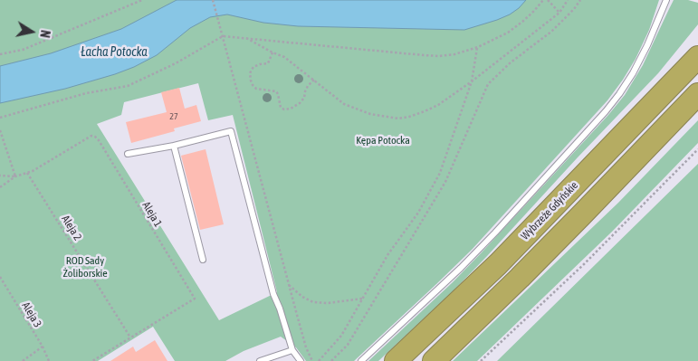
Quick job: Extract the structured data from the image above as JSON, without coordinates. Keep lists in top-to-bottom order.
{
  "streets": {
    "highway": ["Wybrzeże Gdyńskie"],
    "path": ["Aleja 1", "Aleja 2", "Aleja 3"]
  },
  "crossings": [
    ["Aleja 1", "Aleja 2"]
  ],
  "water": ["Łacha Potocka"],
  "parks": ["Kępa Potocka", "ROD Sady Żoliborskie"],
  "house_numbers": ["27"],
  "north": "right"
}
